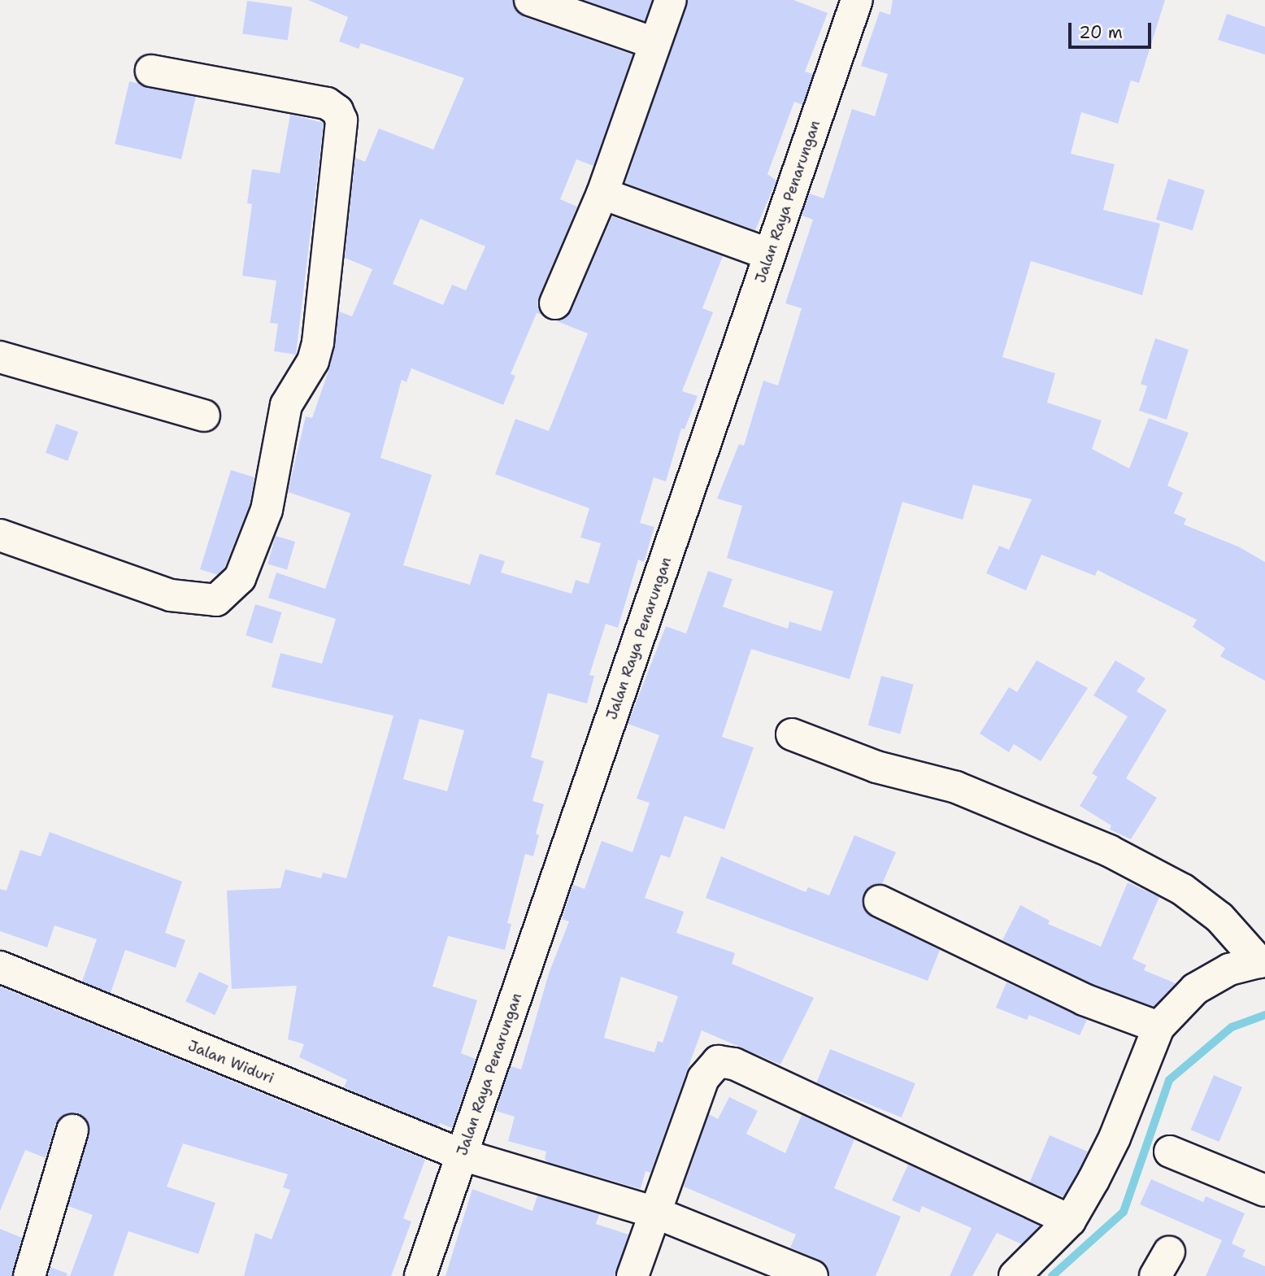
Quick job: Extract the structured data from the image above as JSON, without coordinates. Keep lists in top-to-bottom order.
{
  "streets": {
    "street": ["Jalan Raya Penarungan", "Jalan Widuri"]
  },
  "crossings": [
    ["Jalan Raya Penarungan", "Jalan Widuri"]
  ],
  "scale_bar": "20 m"
}
